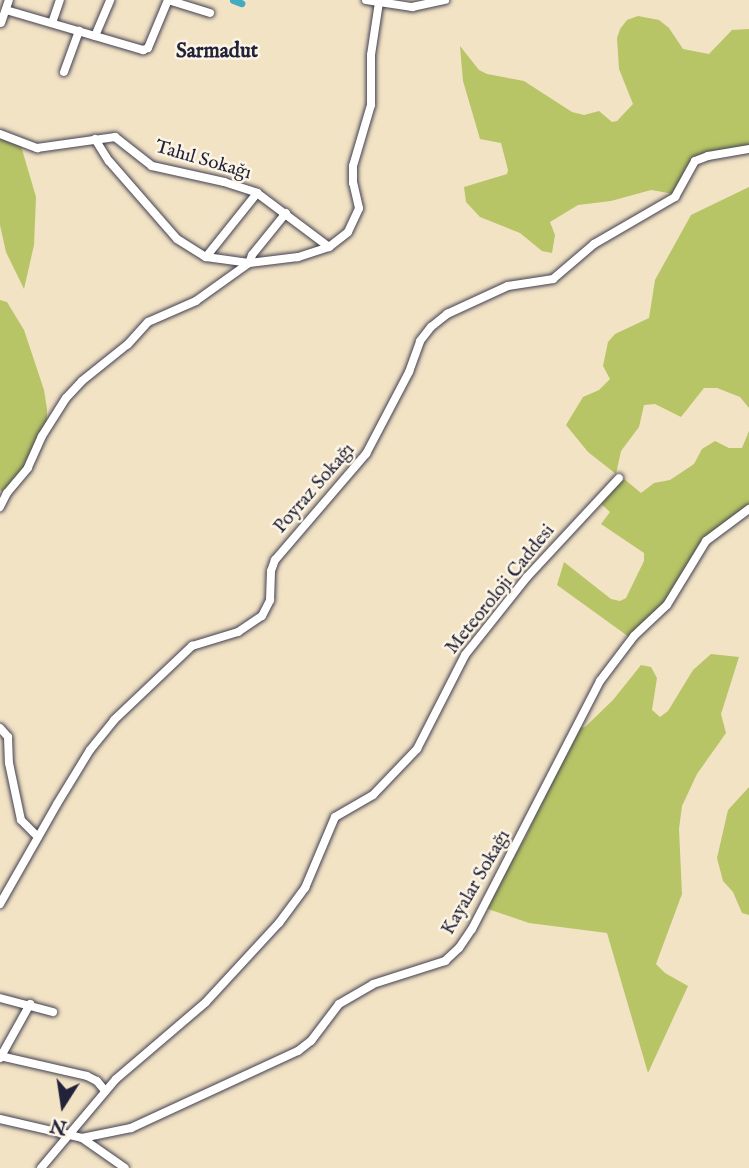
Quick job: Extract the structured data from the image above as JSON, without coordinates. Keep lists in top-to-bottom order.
{
  "streets": {
    "street": [
      "Tahıl Sokağı",
      "Poyraz Sokağı",
      "Meteoroloji Caddesi",
      "Kayalar Sokağı"
    ]
  },
  "crossings": [
    ["Meteoroloji Caddesi", "Kayalar Sokağı"]
  ],
  "districts": ["Sarmadut"],
  "north": "bottom"
}
